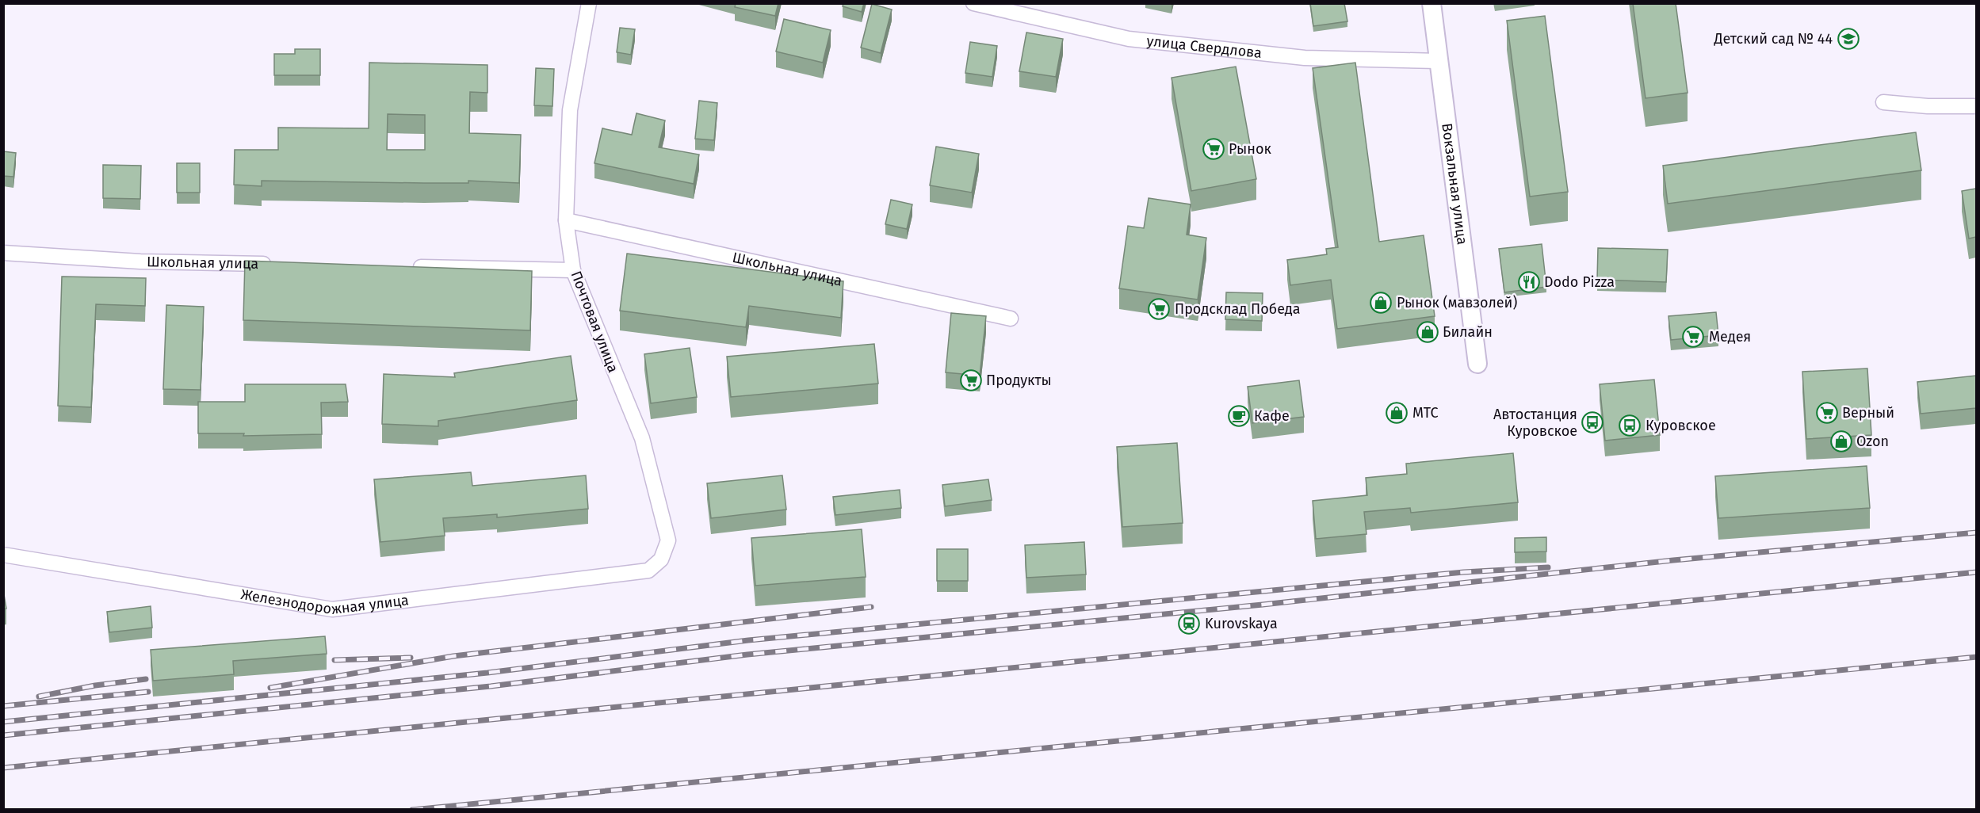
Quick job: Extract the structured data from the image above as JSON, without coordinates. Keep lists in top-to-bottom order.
{
  "streets": {
    "street": [
      "улица Свердлова",
      "Вокзальная улица",
      "Школьная улица",
      "Почтовая улица",
      "Железнодорожная улица"
    ]
  },
  "crossings": [
    ["улица Свердлова", "Вокзальная улица"],
    ["Школьная улица", "Почтовая улица"],
    ["Почтовая улица", "Железнодорожная улица"]
  ],
  "places": {
    "school or university": ["Детский сад № 44"],
    "supermarket": [
      "Рынок",
      "Продсклад Победа",
      "Медея",
      "Продукты",
      "Верный"
    ],
    "restaurant": ["Dodo Pizza"],
    "shop": [
      "Рынок (мавзолей)",
      "Билайн",
      "МТС",
      "Ozon"
    ],
    "cafe": ["Кафе"],
    "bus stop": ["Автостанция Куровское", "Куровское"],
    "station": ["Kurovskaya"]
  }
}
